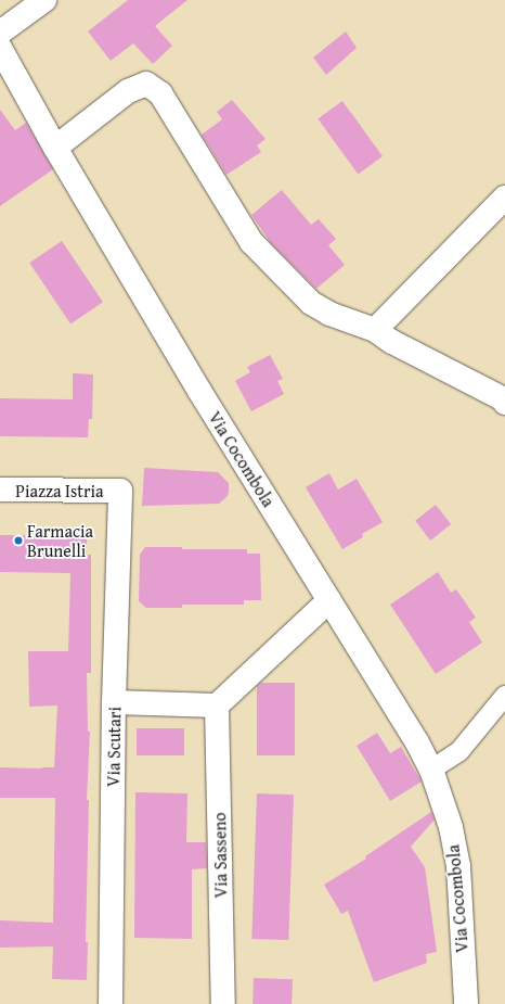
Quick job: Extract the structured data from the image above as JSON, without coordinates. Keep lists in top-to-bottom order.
{
  "streets": {
    "street": [
      "Via Cocombola",
      "Piazza Istria",
      "Via Scutari",
      "Via Sasseno"
    ]
  },
  "crossings": [
    ["Piazza Istria", "Via Scutari"]
  ],
  "places": ["Farmacia Brunelli"]
}
